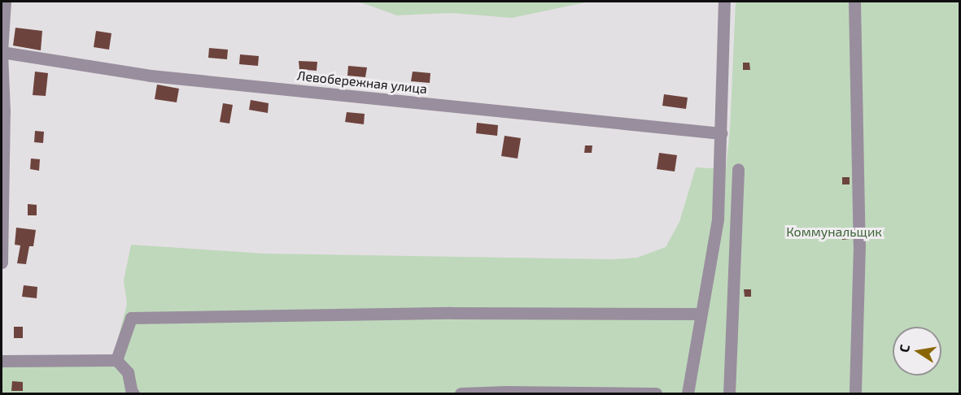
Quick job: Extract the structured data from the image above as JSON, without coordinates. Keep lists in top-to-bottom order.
{
  "streets": {
    "street": ["Левобережная улица"]
  },
  "parks": ["Коммунальщик"],
  "north": "left"
}
